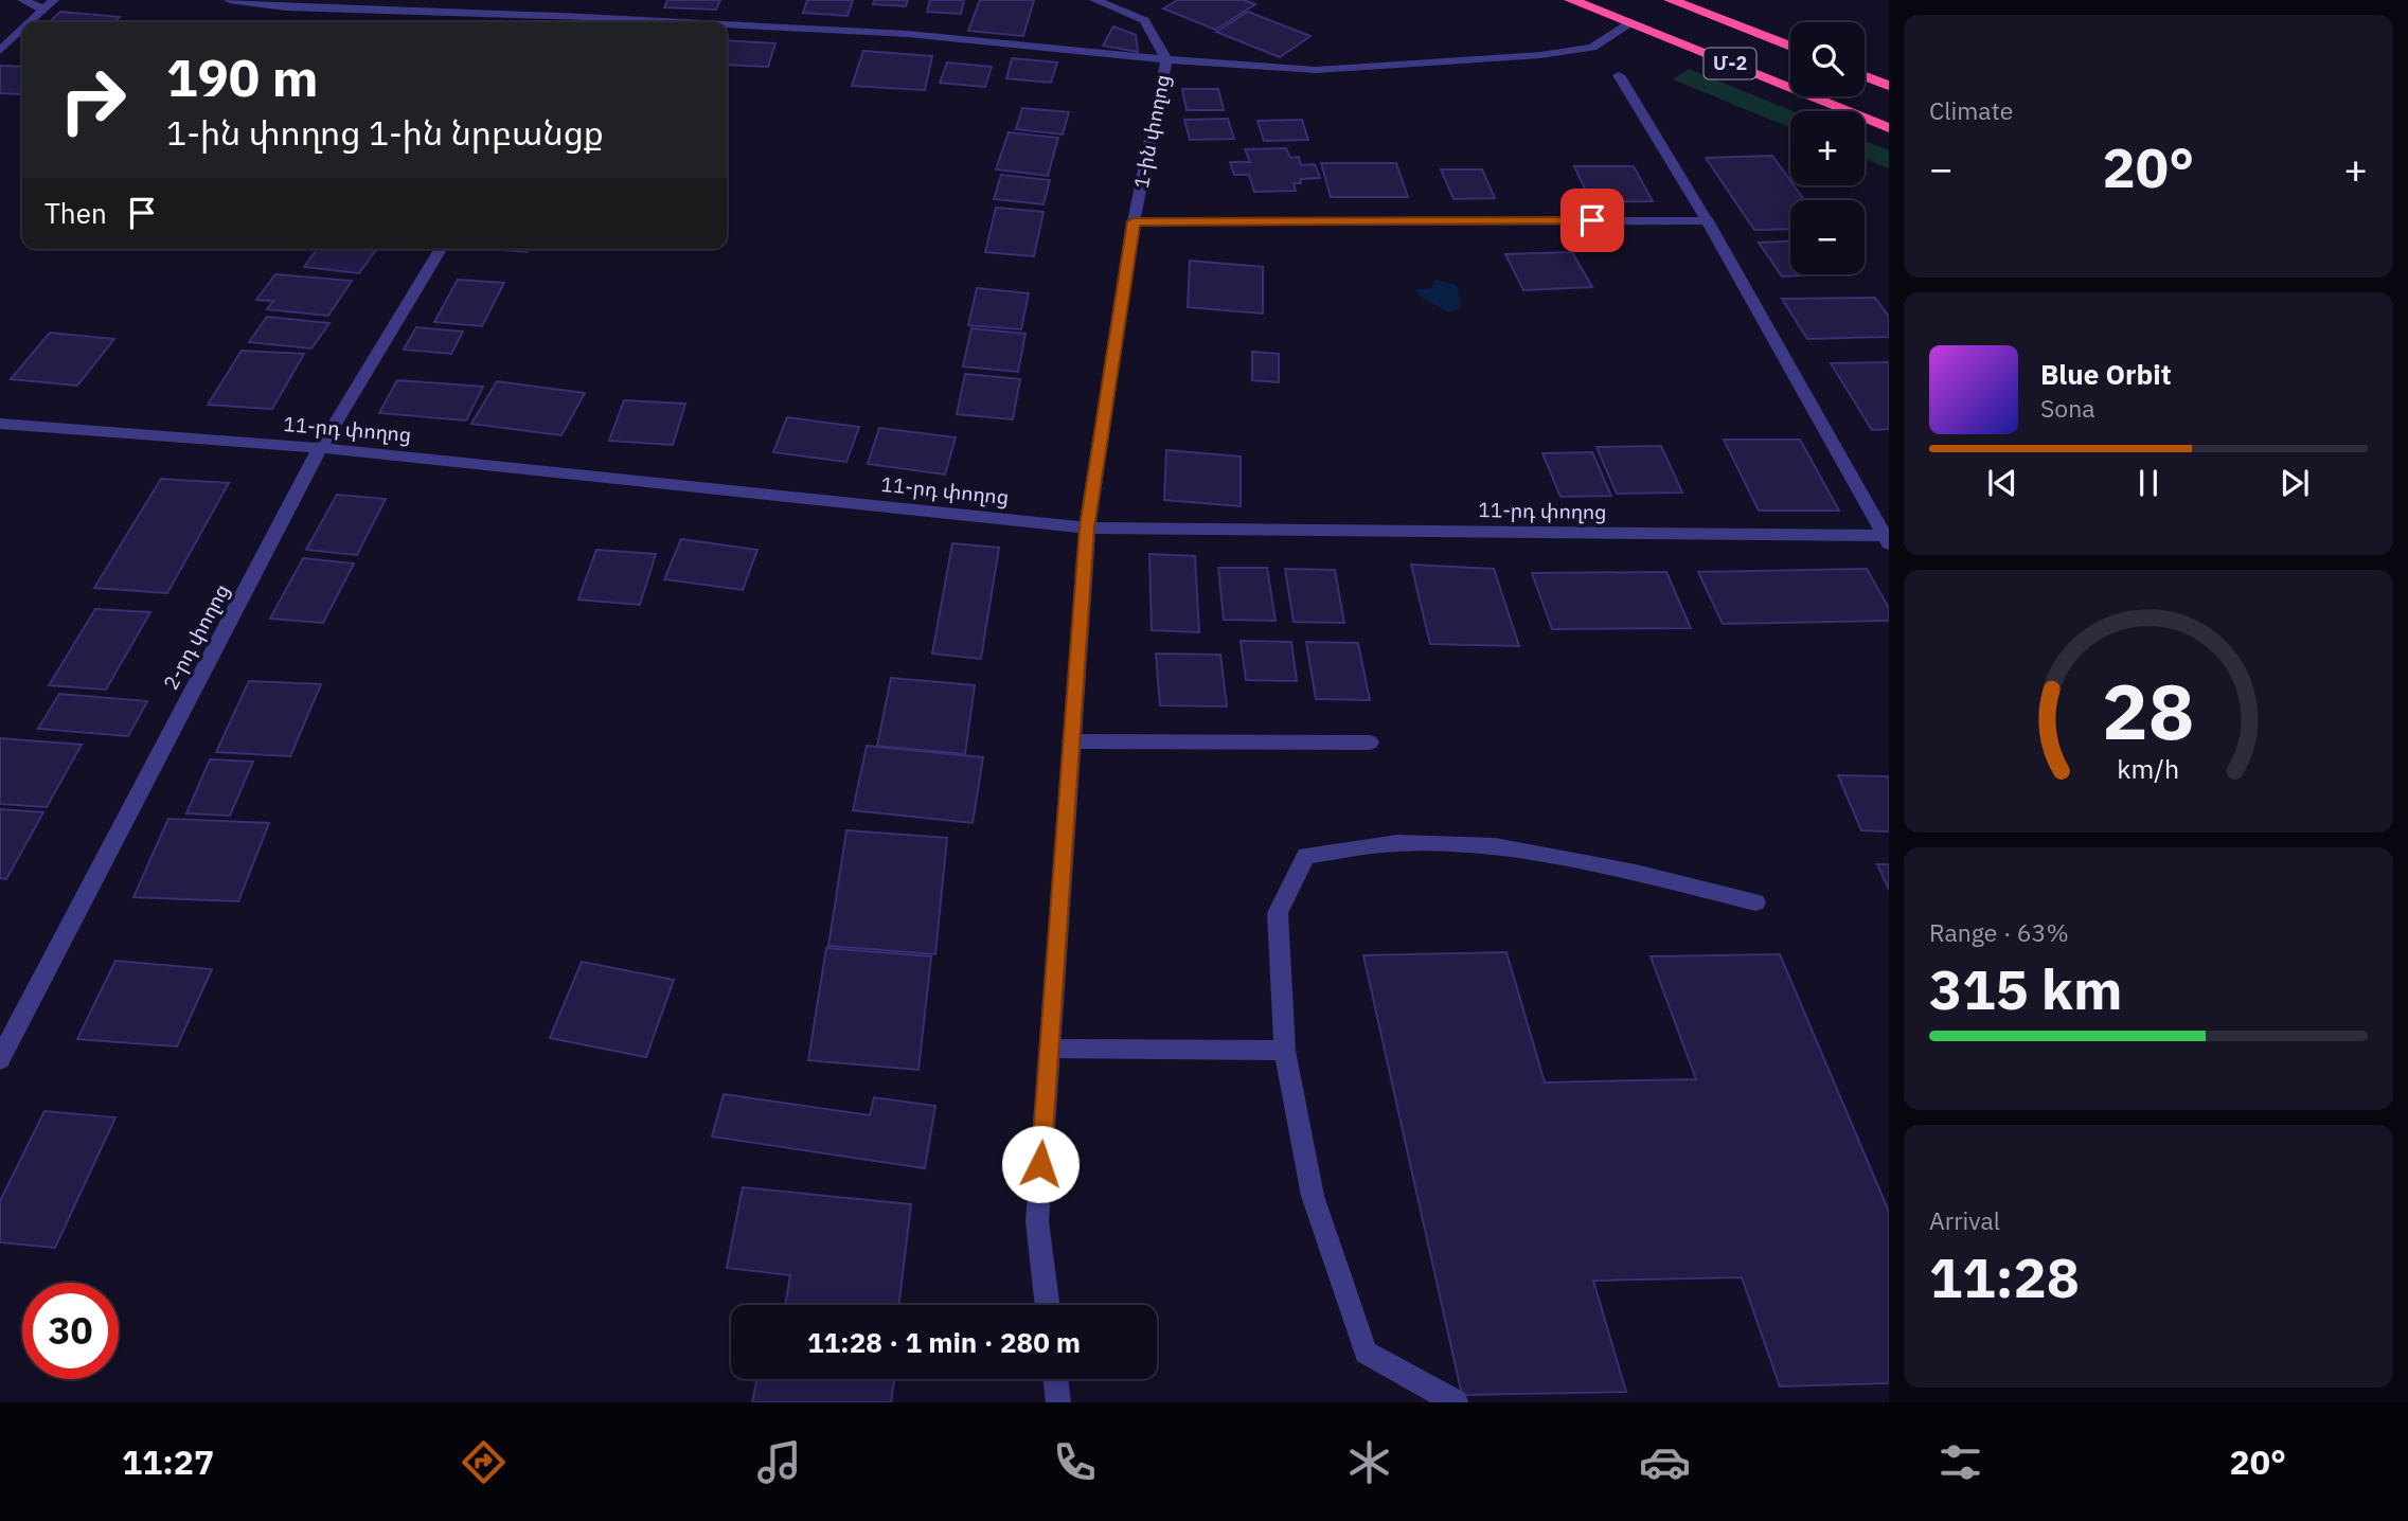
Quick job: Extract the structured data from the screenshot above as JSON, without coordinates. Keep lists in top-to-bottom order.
{
  "streets": {
    "highway": ["Մ-2"],
    "street": ["1-ին փողոց", "11-րդ փողոց", "2-րդ փողոց"]
  },
  "crossings": [
    ["1-ին փողոց", "11-րդ փողոց"],
    ["11-րդ փողոց", "2-րդ փողոց"]
  ],
  "page": {
    "tile": [
      "Climate",
      ["Range · 63%", "315 km"],
      ["Arrival", "11:28"]
    ],
    "map_buttons": ["+", "−"],
    "turn": ["190 m", "1-ին փողոց 1-ին նրբանցք"],
    "heat": ["−", "20°", "+"],
    "then": "Then",
    "song": ["Blue Orbit", "Sona"],
    "limit": "30",
    "trip": "11:28 · 1 min · 280 m",
    "tabs": ["11:27", "20°"],
    "gauge": ["28", "km/h"]
  }
}
